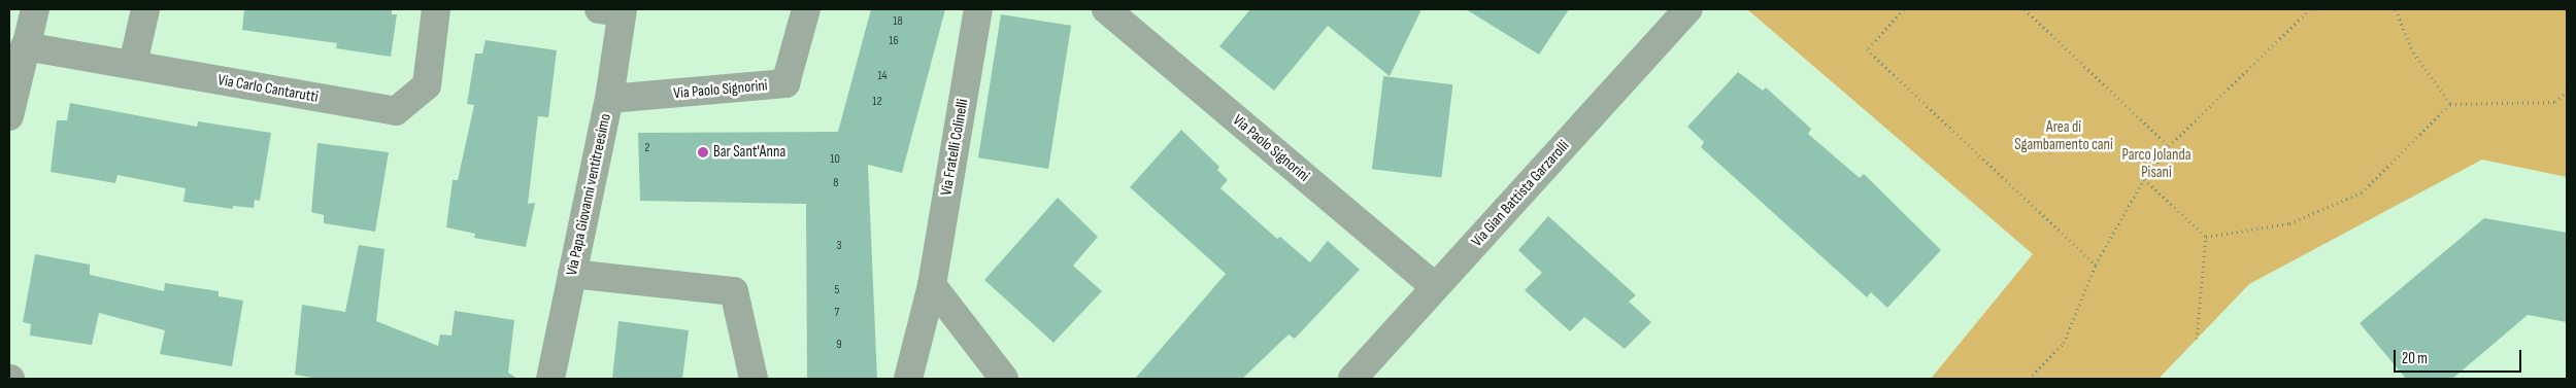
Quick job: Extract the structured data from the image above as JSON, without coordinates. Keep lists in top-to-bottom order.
{
  "streets": {
    "street": [
      "Via Carlo Cantarutti",
      "Via Paolo Signorini",
      "Via Fratelli Colinelli",
      "Via Gian Battista Garzarolli",
      "Via Papa Giovanni ventitreesimo"
    ]
  },
  "crossings": [
    ["Via Paolo Signorini", "Via Gian Battista Garzarolli"],
    ["Via Paolo Signorini", "Via Papa Giovanni ventitreesimo"]
  ],
  "parks": ["Area di Sgambamento cani", "Parco Jolanda Pisani"],
  "places": ["Bar Sant'Anna"],
  "house_numbers": [
    "18",
    "16",
    "14",
    "12",
    "2",
    "10",
    "8",
    "3",
    "5",
    "7",
    "9"
  ],
  "scale_bar": "20 m"
}
